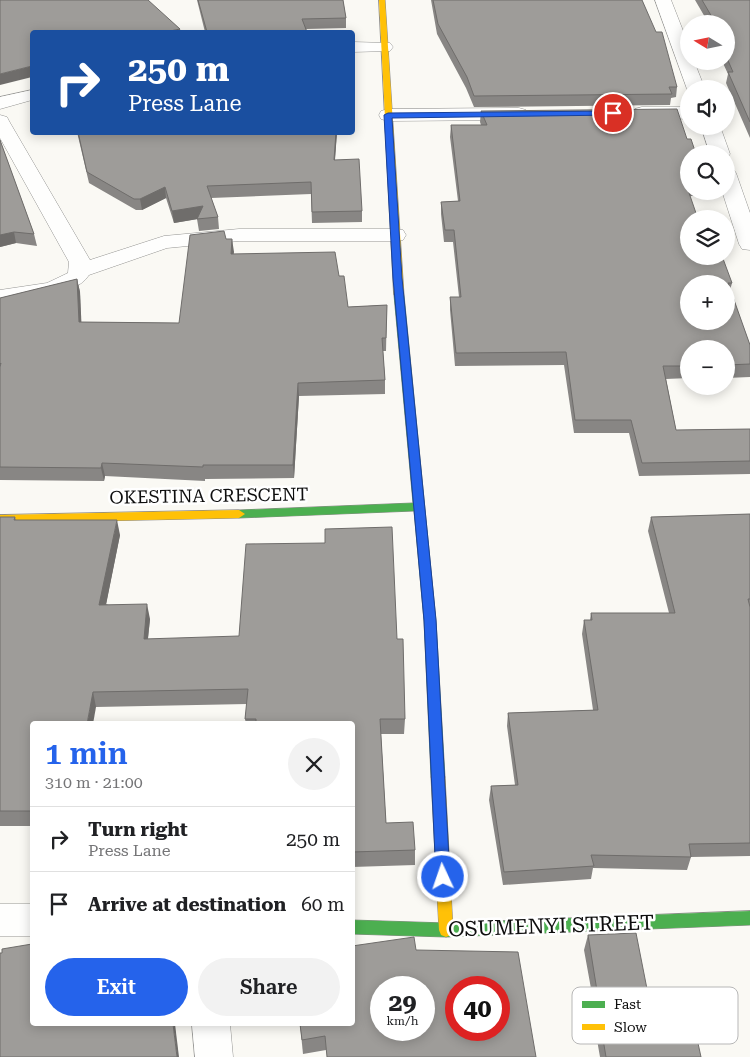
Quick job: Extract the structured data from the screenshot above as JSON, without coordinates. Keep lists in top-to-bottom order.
{
  "streets": {
    "street": ["OKESTINA CRESCENT", "OSUMENYI STREET"]
  },
  "legend": ["Fast", "Slow"],
  "north": "left",
  "page": {
    "map_buttons": ["+", "−"],
    "turn": ["250 m", "Press Lane"],
    "heading": ["1 min", "310 m · 21:00"],
    "list": [
      {
        "name": "Turn right",
        "note": "Press Lane",
        "value": "250 m"
      },
      {
        "name": "Arrive at destination",
        "value": "60 m"
      }
    ],
    "buttons": ["Exit", "Share"],
    "speed": "29 km/h",
    "limit": "40"
  }
}
